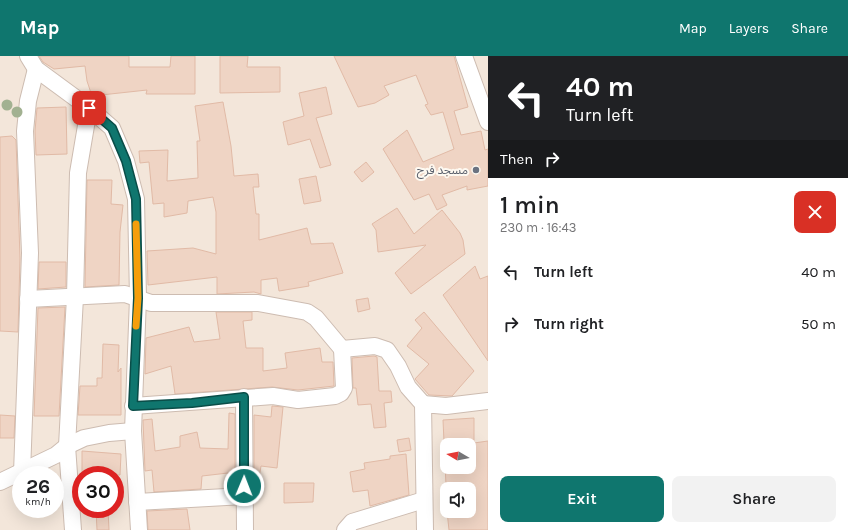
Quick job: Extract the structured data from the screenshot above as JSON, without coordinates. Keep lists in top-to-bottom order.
{
  "places": ["مسجد فرح"],
  "north": "left",
  "page": {
    "header": "Map",
    "nav": ["Map", "Layers", "Share"],
    "turn": ["40 m", "Turn left"],
    "then": "Then",
    "heading": ["1 min", "230 m · 16:43"],
    "list": [
      {
        "name": "Turn left",
        "value": "40 m"
      },
      {
        "name": "Turn right",
        "value": "50 m"
      }
    ],
    "speed": "26 km/h",
    "limit": "30",
    "buttons": ["Exit", "Share"]
  }
}
